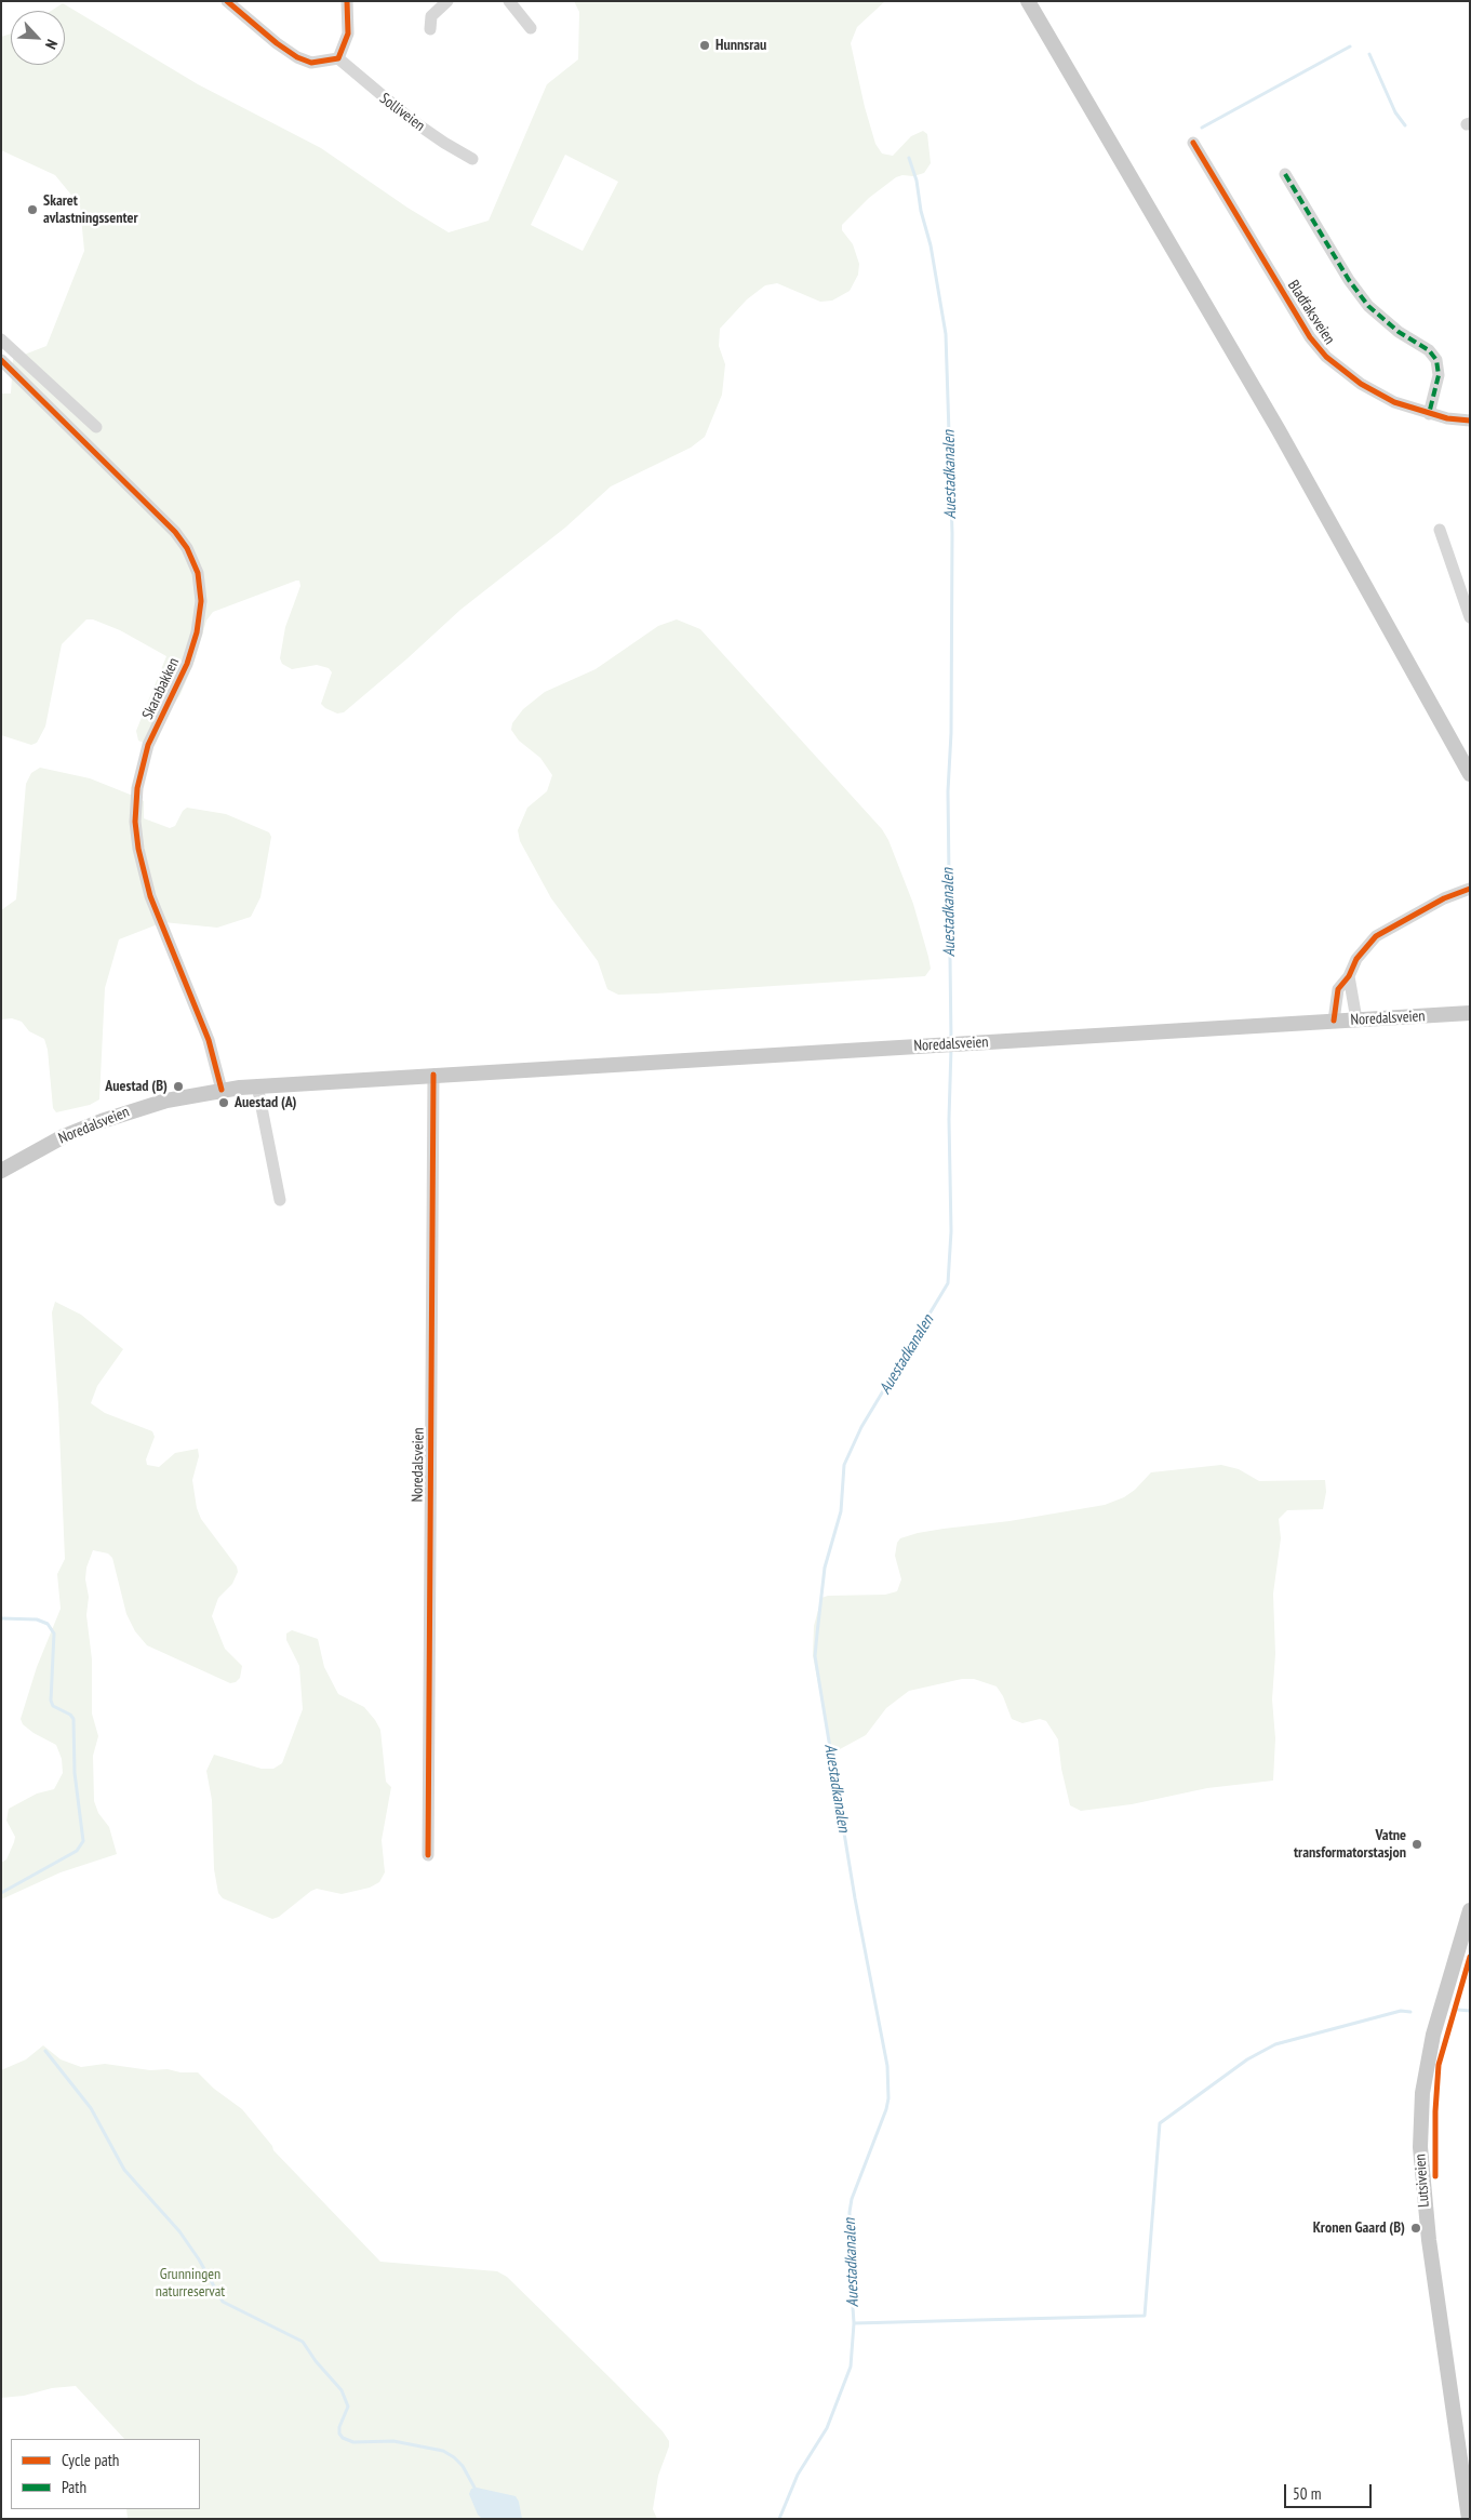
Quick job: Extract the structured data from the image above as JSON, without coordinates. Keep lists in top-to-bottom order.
{
  "streets": {
    "main road": ["Noredalsveien", "Lutsiveien"],
    "street": ["Solliveien", "Bladfaksveien", "Skarabakken"]
  },
  "crossings": [
    ["Skarabakken", "Noredalsveien"]
  ],
  "water": ["Auestadkanalen"],
  "parks": ["Grunningen naturreservat"],
  "places": [
    "Hunnsrau",
    "Skaret avlastningssenter",
    "Auestad (B)",
    "Auestad (A)",
    "Vatne transformatorstasjon",
    "Kronen Gaard (B)"
  ],
  "legend": ["Cycle path", "Path"],
  "scale_bar": "50 m",
  "north": "bottom right"
}
